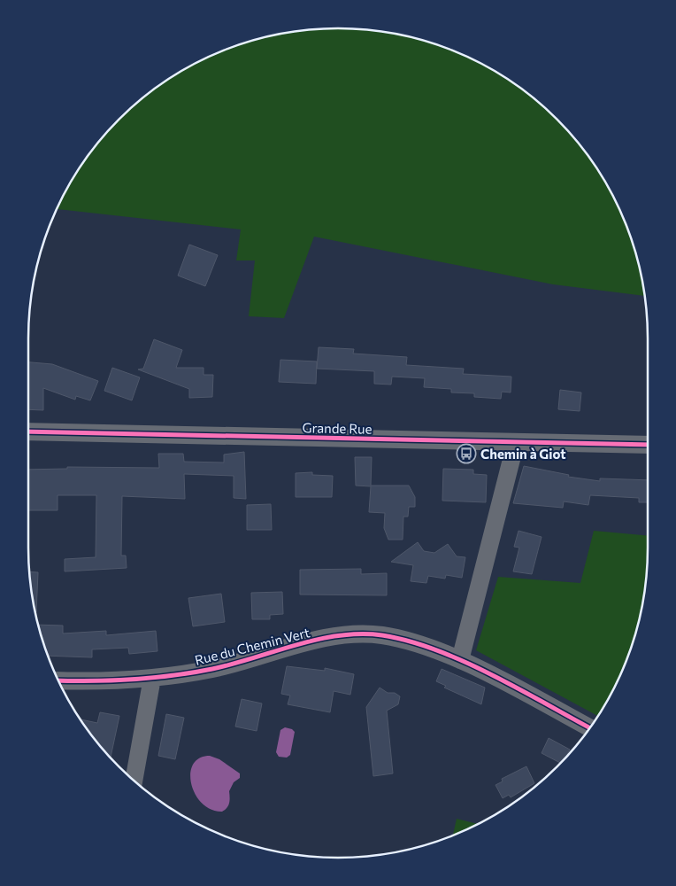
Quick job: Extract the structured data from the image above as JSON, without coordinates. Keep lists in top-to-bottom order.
{
  "streets": {
    "street": ["Grande Rue", "Rue du Chemin Vert"]
  },
  "places": {
    "bus stop": ["Chemin à Giot"]
  }
}
